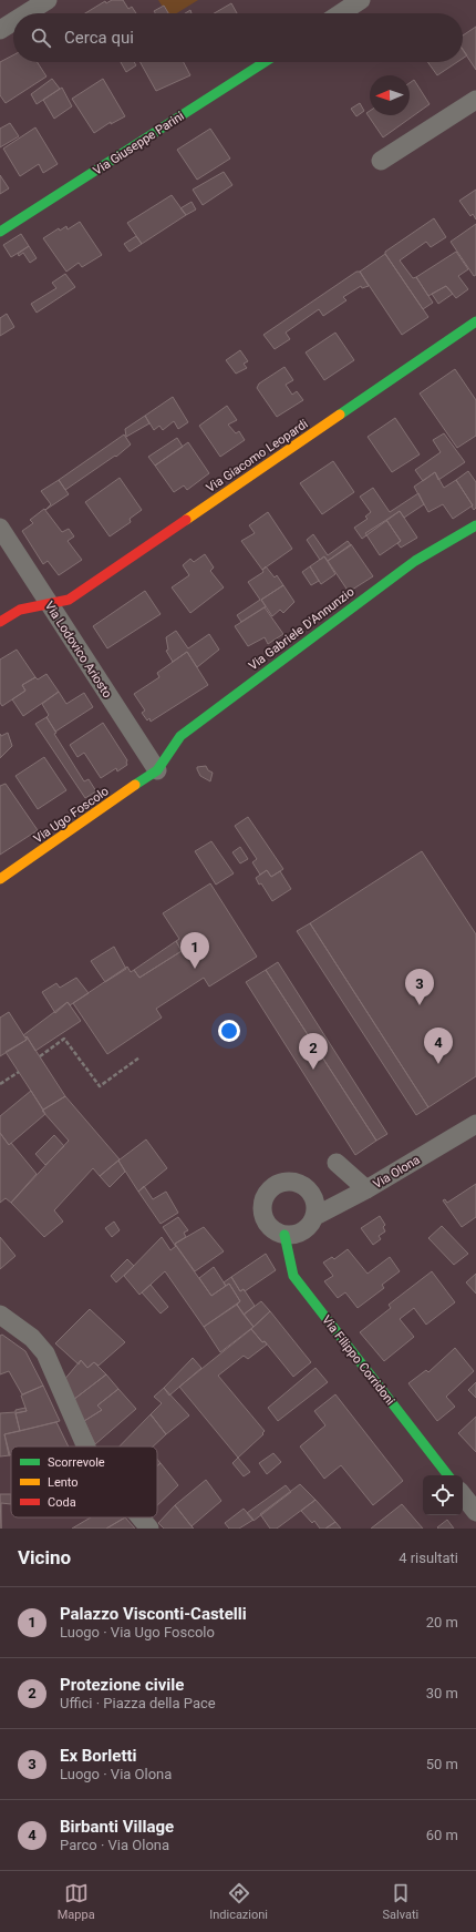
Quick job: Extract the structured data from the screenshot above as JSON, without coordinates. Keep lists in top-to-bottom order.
{
  "streets": {
    "street": [
      "Via Giuseppe Parini",
      "Via Giacomo Leopardi",
      "Via Gabriele D'Annunzio",
      "Via Lodovico Ariosto",
      "Via Ugo Foscolo",
      "Via Olona",
      "Via Filippo Corridoni"
    ]
  },
  "crossings": [
    ["Via Giacomo Leopardi", "Via Lodovico Ariosto"],
    ["Via Gabriele D'Annunzio", "Via Lodovico Ariosto"],
    ["Via Gabriele D'Annunzio", "Via Ugo Foscolo"],
    ["Via Lodovico Ariosto", "Via Ugo Foscolo"],
    ["Via Olona", "Via Filippo Corridoni"]
  ],
  "legend": ["Scorrevole", "Lento", "Coda"],
  "north": "left",
  "page": {
    "search": "Cerca qui",
    "pins": [
      "1",
      "3",
      "4",
      "2"
    ],
    "heading": ["Vicino", "4 risultati"],
    "list": [
      {
        "mark": "1",
        "name": "Palazzo Visconti-Castelli",
        "note": "Luogo · Via Ugo Foscolo",
        "value": "20 m"
      },
      {
        "mark": "2",
        "name": "Protezione civile",
        "note": "Uffici · Piazza della Pace",
        "value": "30 m"
      },
      {
        "mark": "3",
        "name": "Ex Borletti",
        "note": "Luogo · Via Olona",
        "value": "50 m"
      },
      {
        "mark": "4",
        "name": "Birbanti Village",
        "note": "Parco · Via Olona",
        "value": "60 m"
      }
    ],
    "nav": ["Mappa", "Indicazioni", "Salvati"]
  }
}
